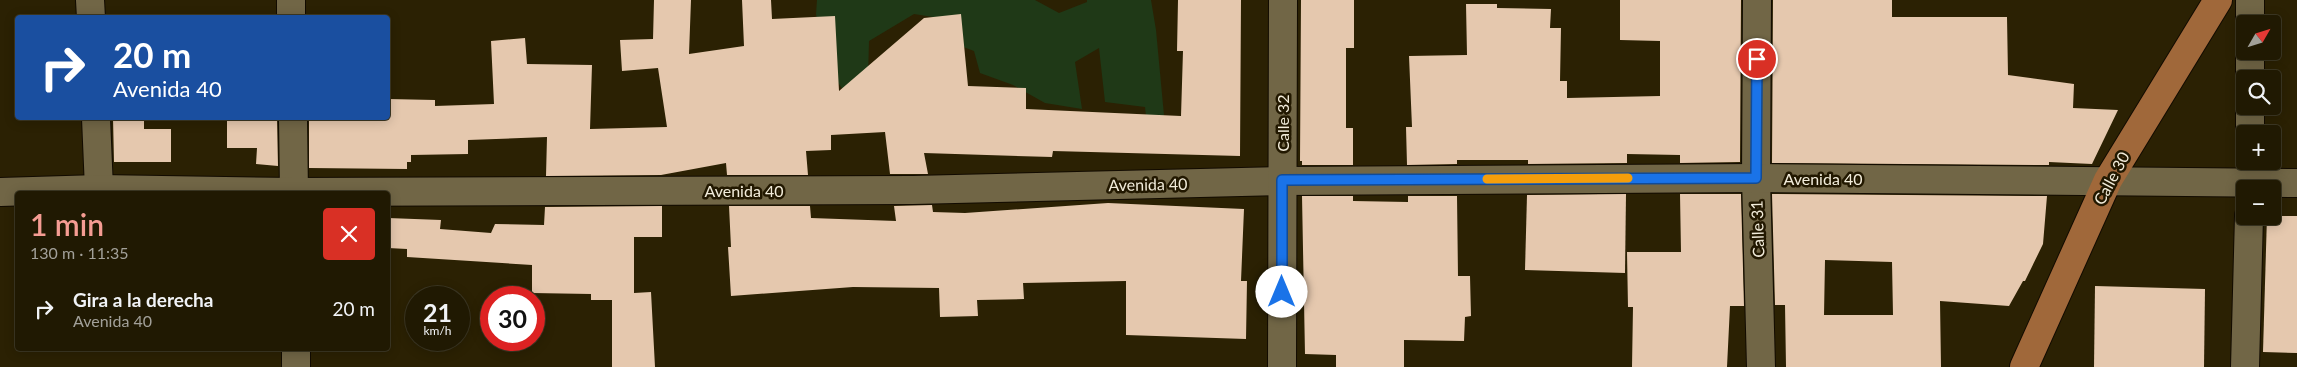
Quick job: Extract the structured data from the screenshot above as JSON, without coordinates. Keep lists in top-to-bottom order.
{
  "streets": {
    "main road": ["Calle 30"],
    "street": ["Calle 32", "Avenida 40", "Calle 31"]
  },
  "crossings": [
    ["Calle 32", "Avenida 40"],
    ["Avenida 40", "Calle 30"],
    ["Avenida 40", "Calle 31"]
  ],
  "north": "top right",
  "page": {
    "map_buttons": ["+", "−"],
    "turn": ["20 m", "Avenida 40"],
    "heading": ["1 min", "130 m · 11:35"],
    "list": [
      {
        "name": "Gira a la derecha",
        "note": "Avenida 40",
        "value": "20 m"
      }
    ],
    "speed": "21 km/h",
    "limit": "30"
  }
}
